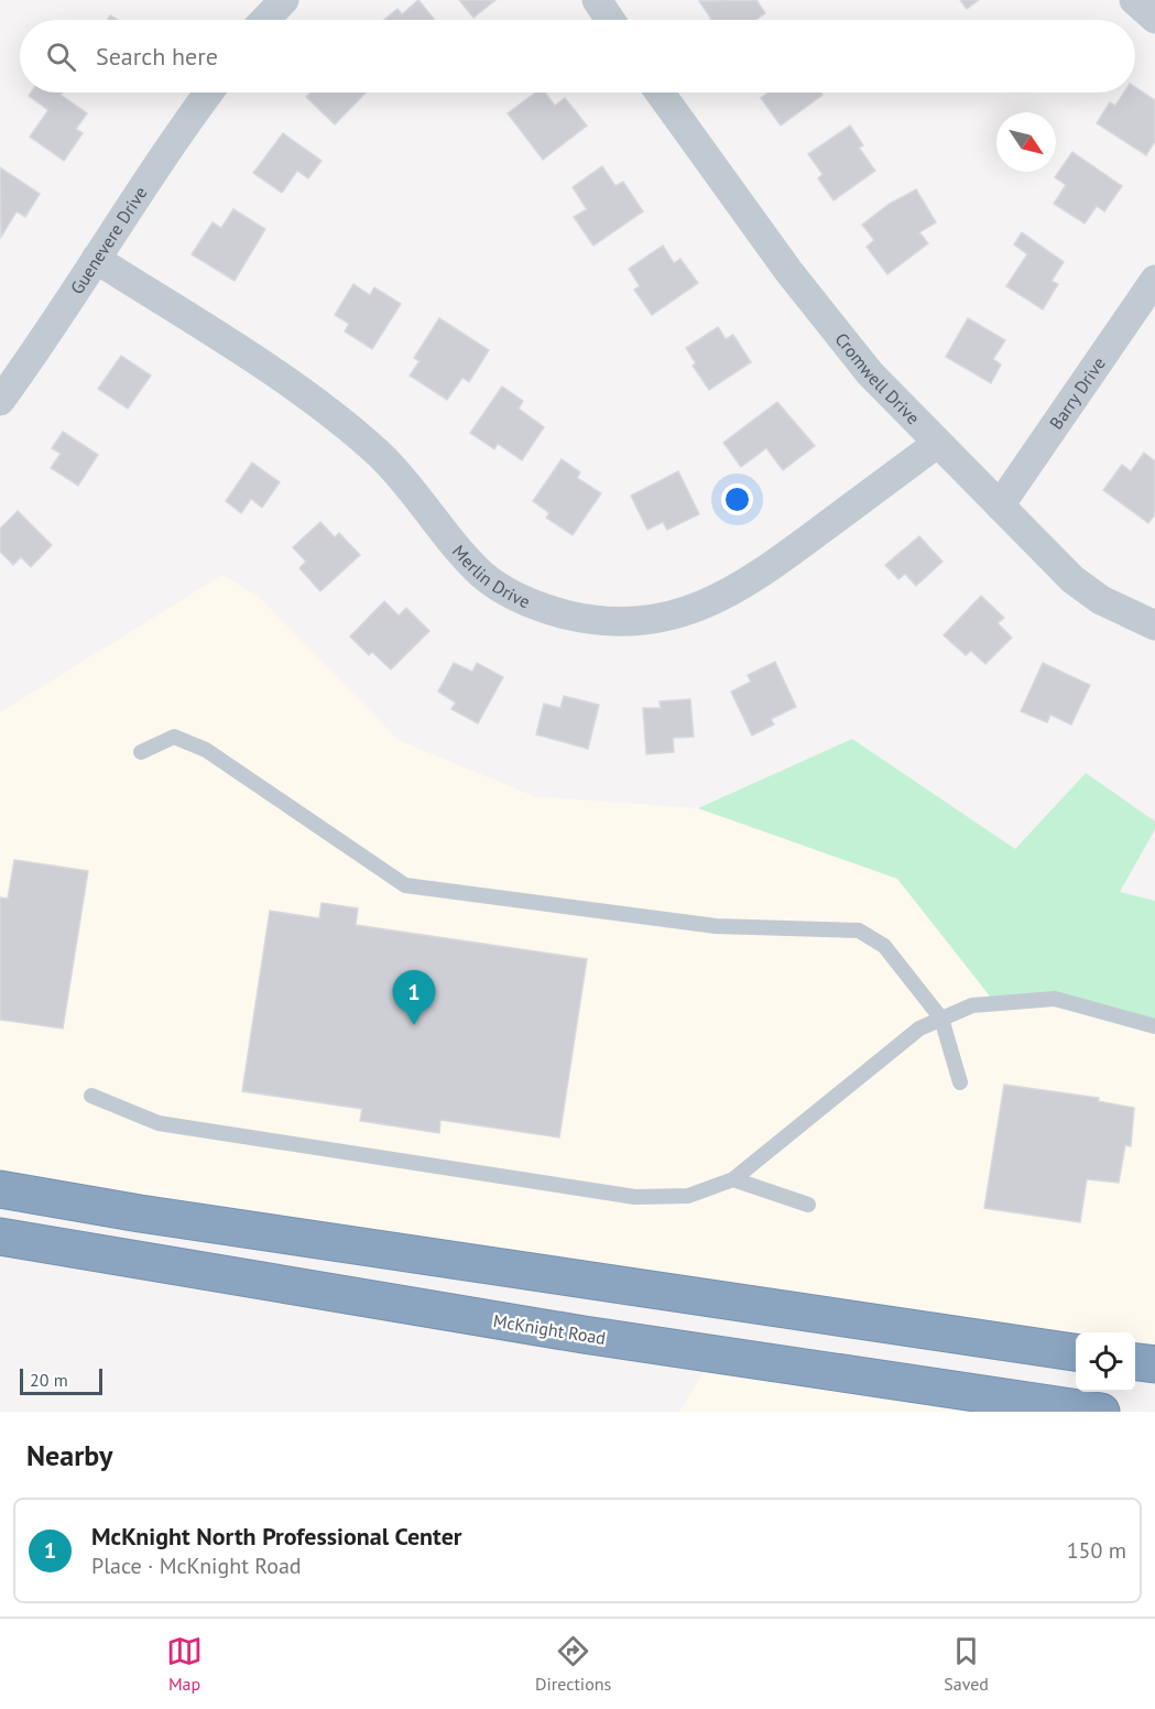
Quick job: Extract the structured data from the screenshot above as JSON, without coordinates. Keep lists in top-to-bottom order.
{
  "streets": {
    "highway": ["McKnight Road"],
    "street": [
      "Guenevere Drive",
      "Cromwell Drive",
      "Barry Drive",
      "Merlin Drive"
    ]
  },
  "crossings": [
    ["Guenevere Drive", "Merlin Drive"],
    ["Cromwell Drive", "Barry Drive"],
    ["Cromwell Drive", "Merlin Drive"]
  ],
  "scale_bar": "20 m",
  "north": "bottom right",
  "page": {
    "search": "Search here",
    "pins": "1",
    "scale": "20 m",
    "heading": "Nearby",
    "list": [
      {
        "mark": "1",
        "name": "McKnight North Professional Center",
        "note": "Place · McKnight Road",
        "value": "150 m"
      }
    ],
    "nav": ["Map", "Directions", "Saved"]
  }
}
